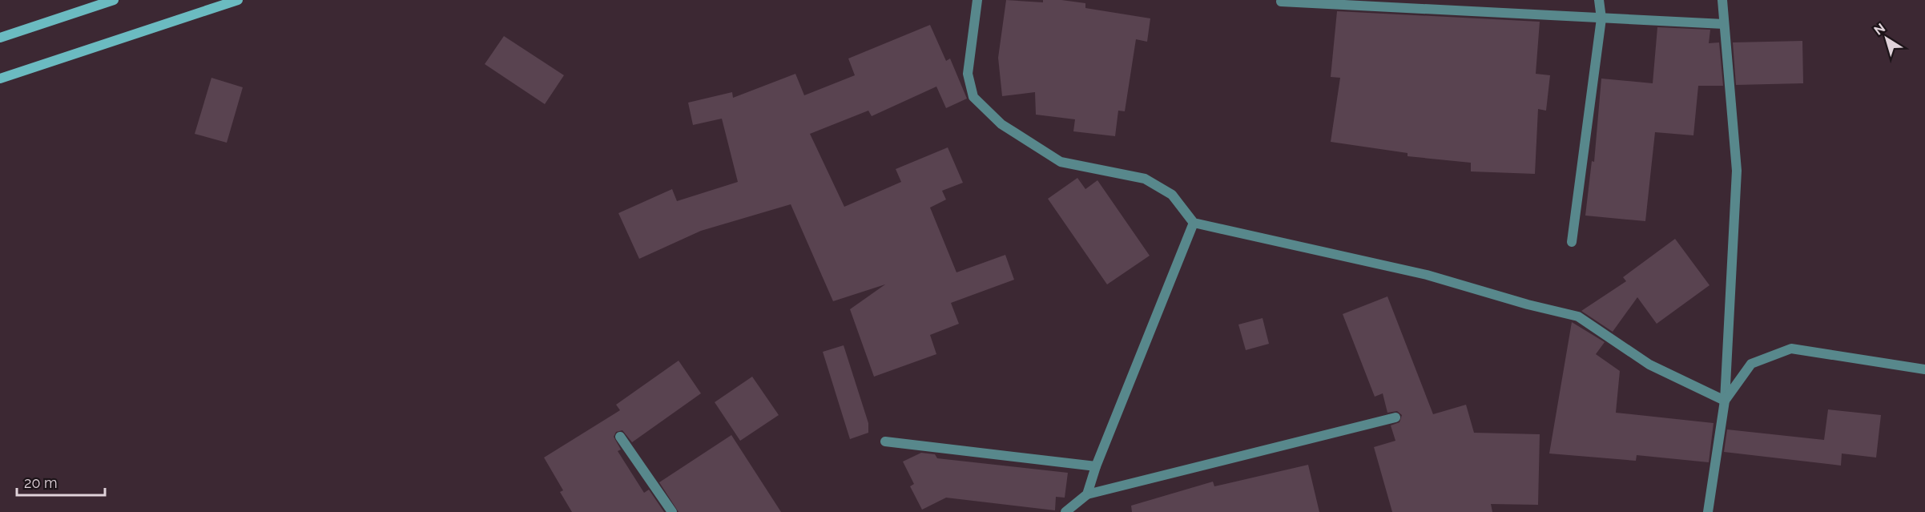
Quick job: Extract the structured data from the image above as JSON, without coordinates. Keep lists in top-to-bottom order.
{
  "scale_bar": "20 m",
  "north": "top left"
}
